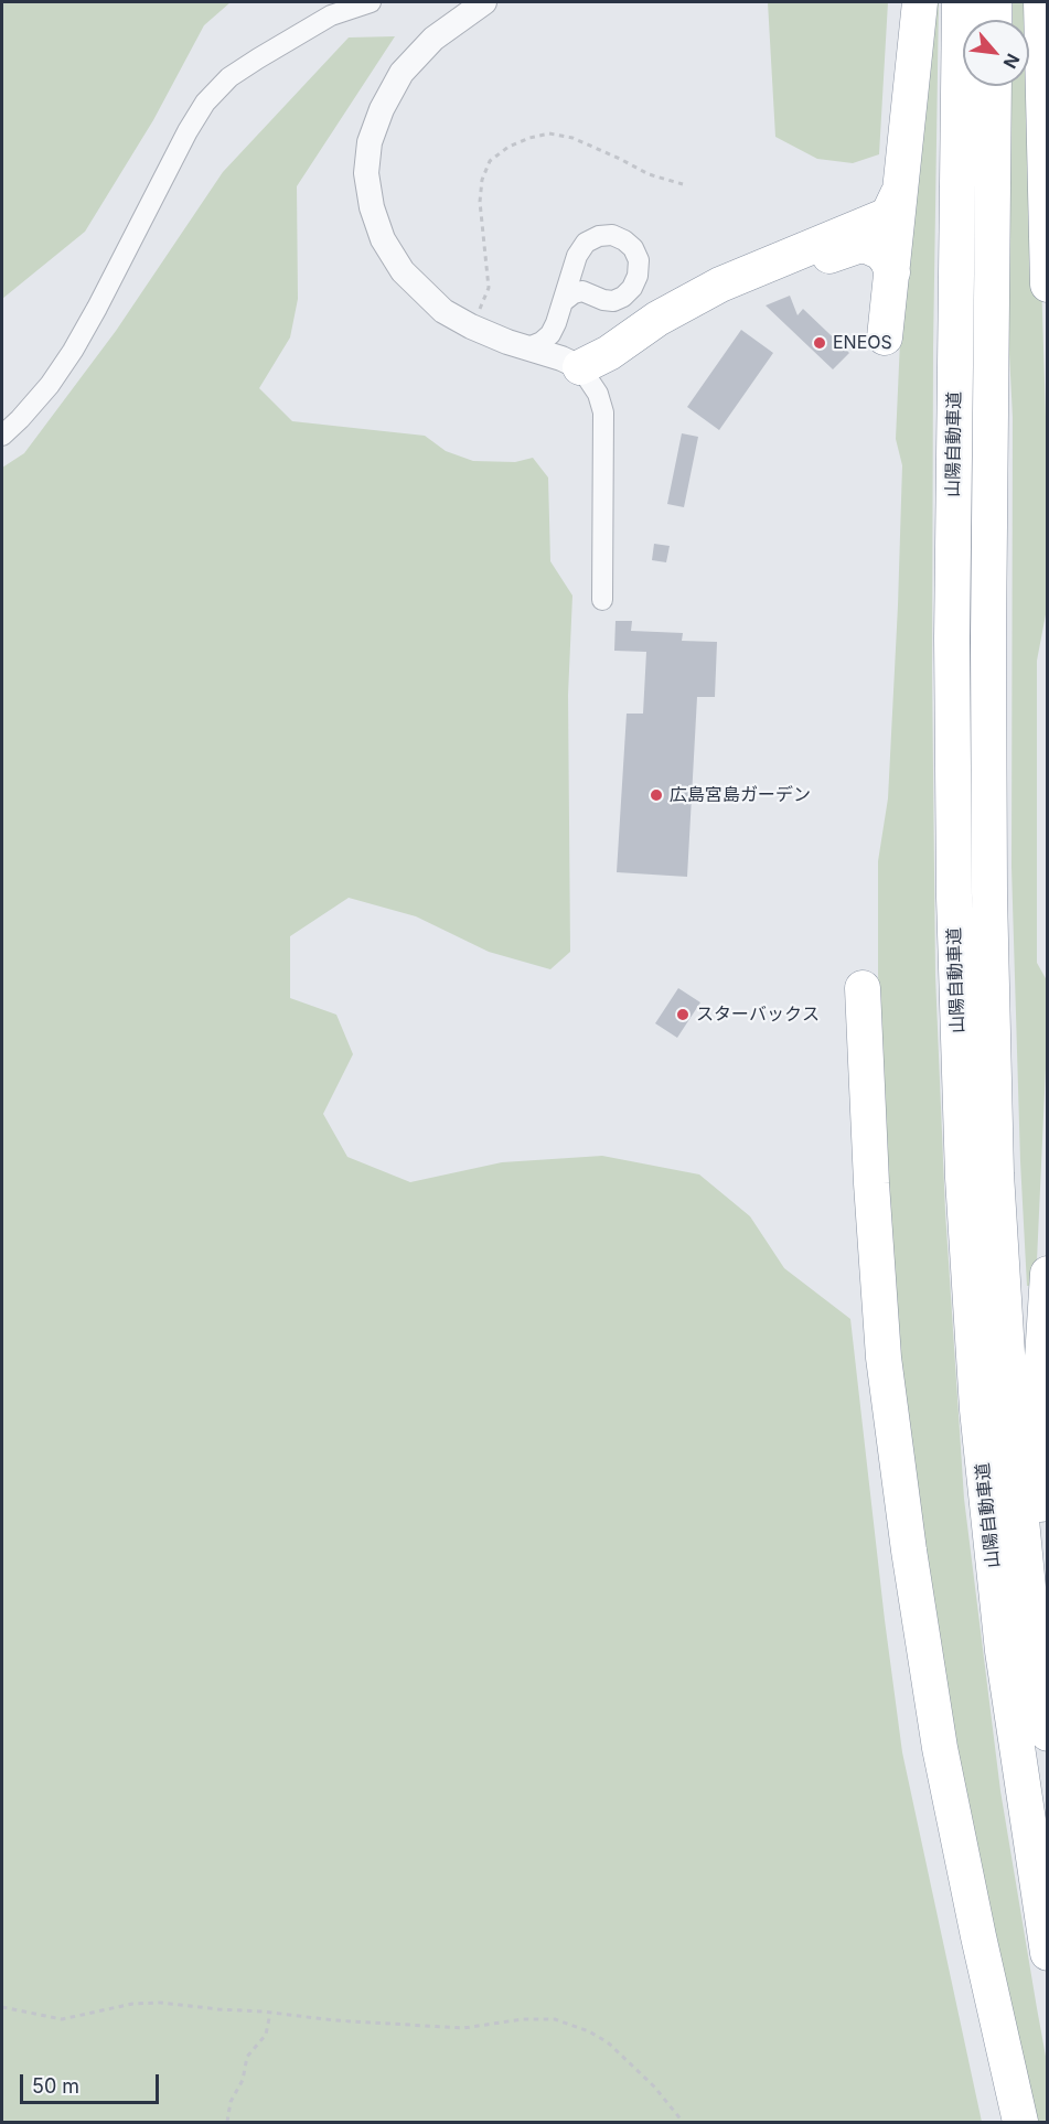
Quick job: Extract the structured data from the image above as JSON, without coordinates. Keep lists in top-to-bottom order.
{
  "streets": {
    "highway": ["山陽自動車道"]
  },
  "places": ["ENEOS", "広島宮島ガーデン", "スターバックス"],
  "scale_bar": "50 m",
  "north": "bottom right"
}
